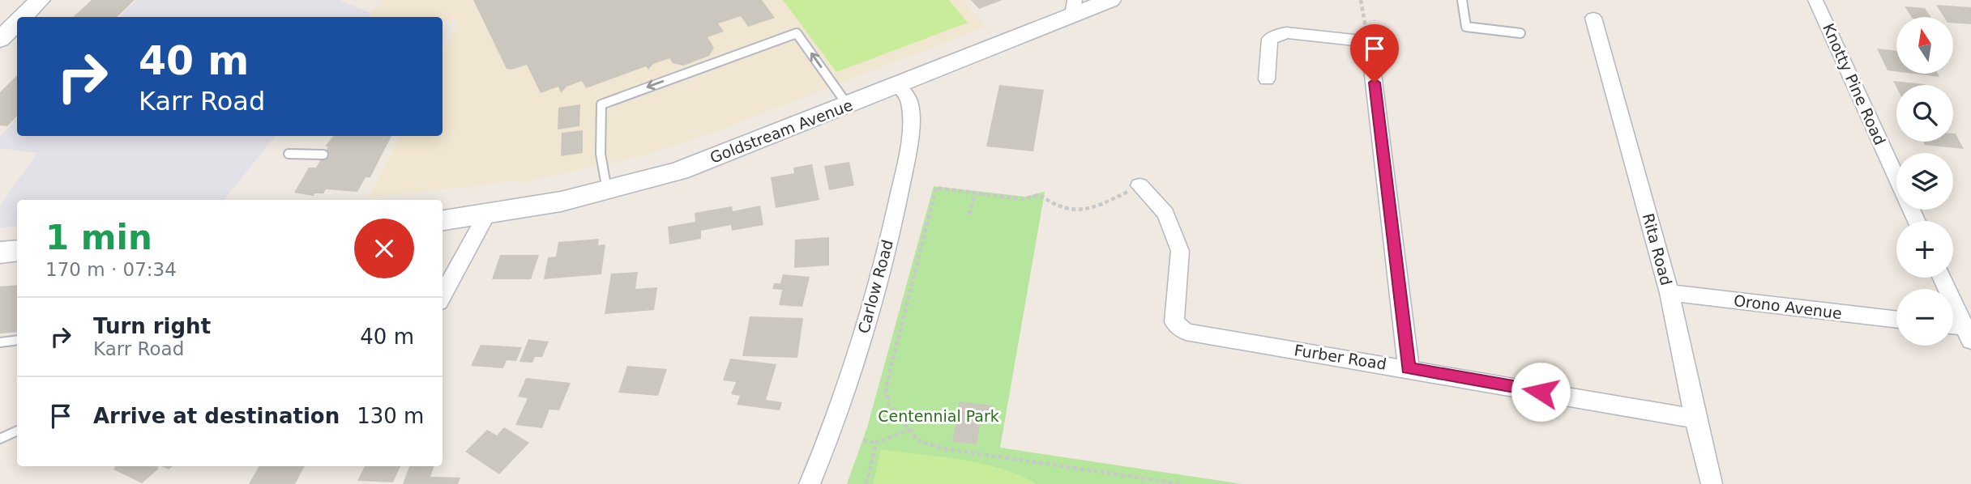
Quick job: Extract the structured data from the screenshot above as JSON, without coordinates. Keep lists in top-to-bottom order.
{
  "streets": {
    "main road": ["Goldstream Avenue"],
    "street": [
      "Knotty Pine Road",
      "Rita Road",
      "Carlow Road",
      "Orono Avenue",
      "Furber Road"
    ]
  },
  "crossings": [
    ["Goldstream Avenue", "Carlow Road"],
    ["Rita Road", "Orono Avenue"],
    ["Rita Road", "Furber Road"]
  ],
  "parks": ["Centennial Park"],
  "north": "top",
  "page": {
    "map_buttons": ["+", "−"],
    "turn": ["40 m", "Karr Road"],
    "heading": ["1 min", "170 m · 07:34"],
    "list": [
      {
        "name": "Turn right",
        "note": "Karr Road",
        "value": "40 m"
      },
      {
        "name": "Arrive at destination",
        "value": "130 m"
      }
    ]
  }
}
